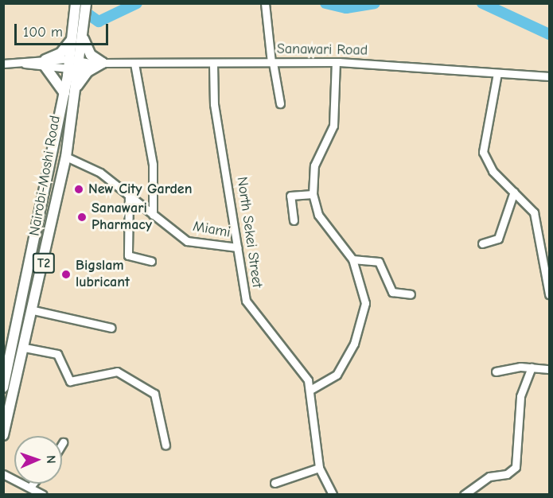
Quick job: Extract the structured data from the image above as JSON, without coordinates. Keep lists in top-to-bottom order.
{
  "streets": {
    "highway": ["Nairobi-Moshi Road", "T2"],
    "street": ["Sanawari Road", "Miami", "North Sekei Street"]
  },
  "crossings": [
    ["Sanawari Road", "Nairobi-Moshi Road"],
    ["Sanawari Road", "North Sekei Street"],
    ["Nairobi-Moshi Road", "Miami"],
    ["Miami", "North Sekei Street"]
  ],
  "places": ["New City Garden", "Sanawari Pharmacy", "Bigslam lubricant"],
  "scale_bar": "100 m",
  "north": "right"
}
